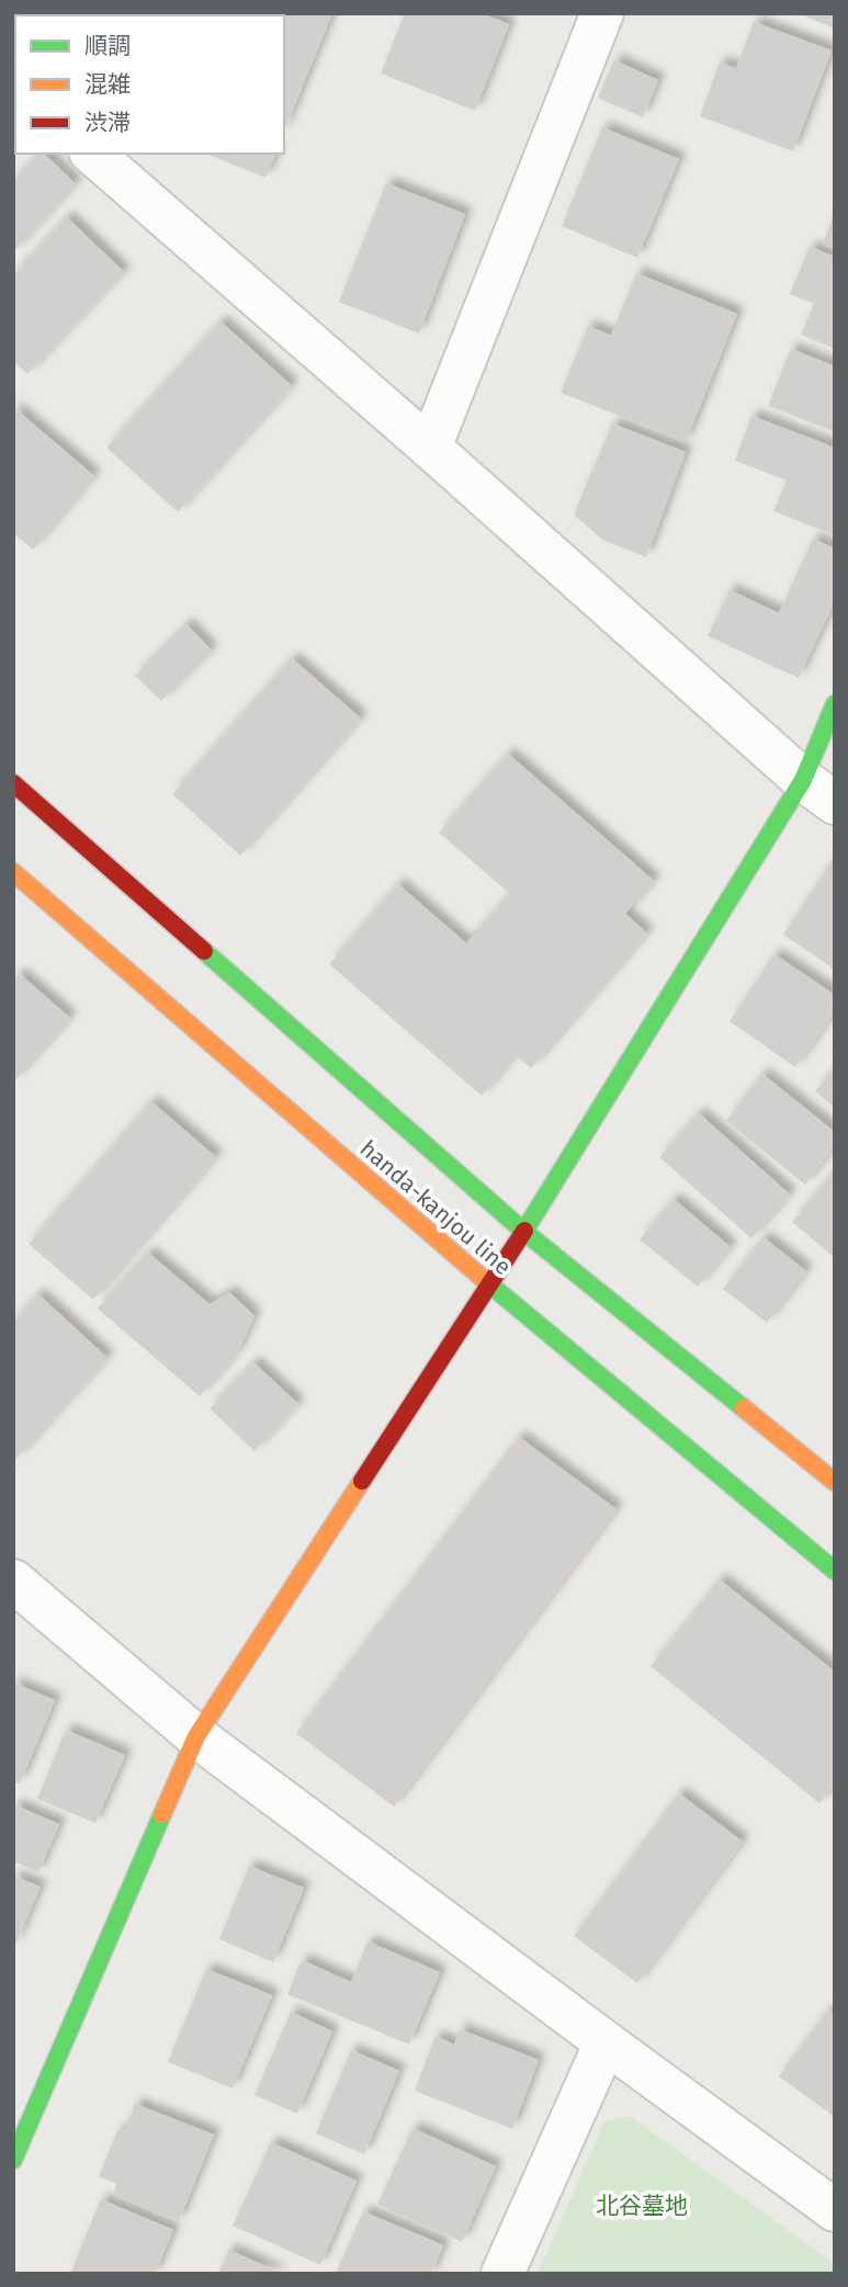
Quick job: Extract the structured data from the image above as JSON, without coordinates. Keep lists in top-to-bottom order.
{
  "streets": {
    "main road": ["handa-kanjou line"]
  },
  "parks": ["北谷墓地"],
  "legend": ["順調", "混雑", "渋滞"]
}
